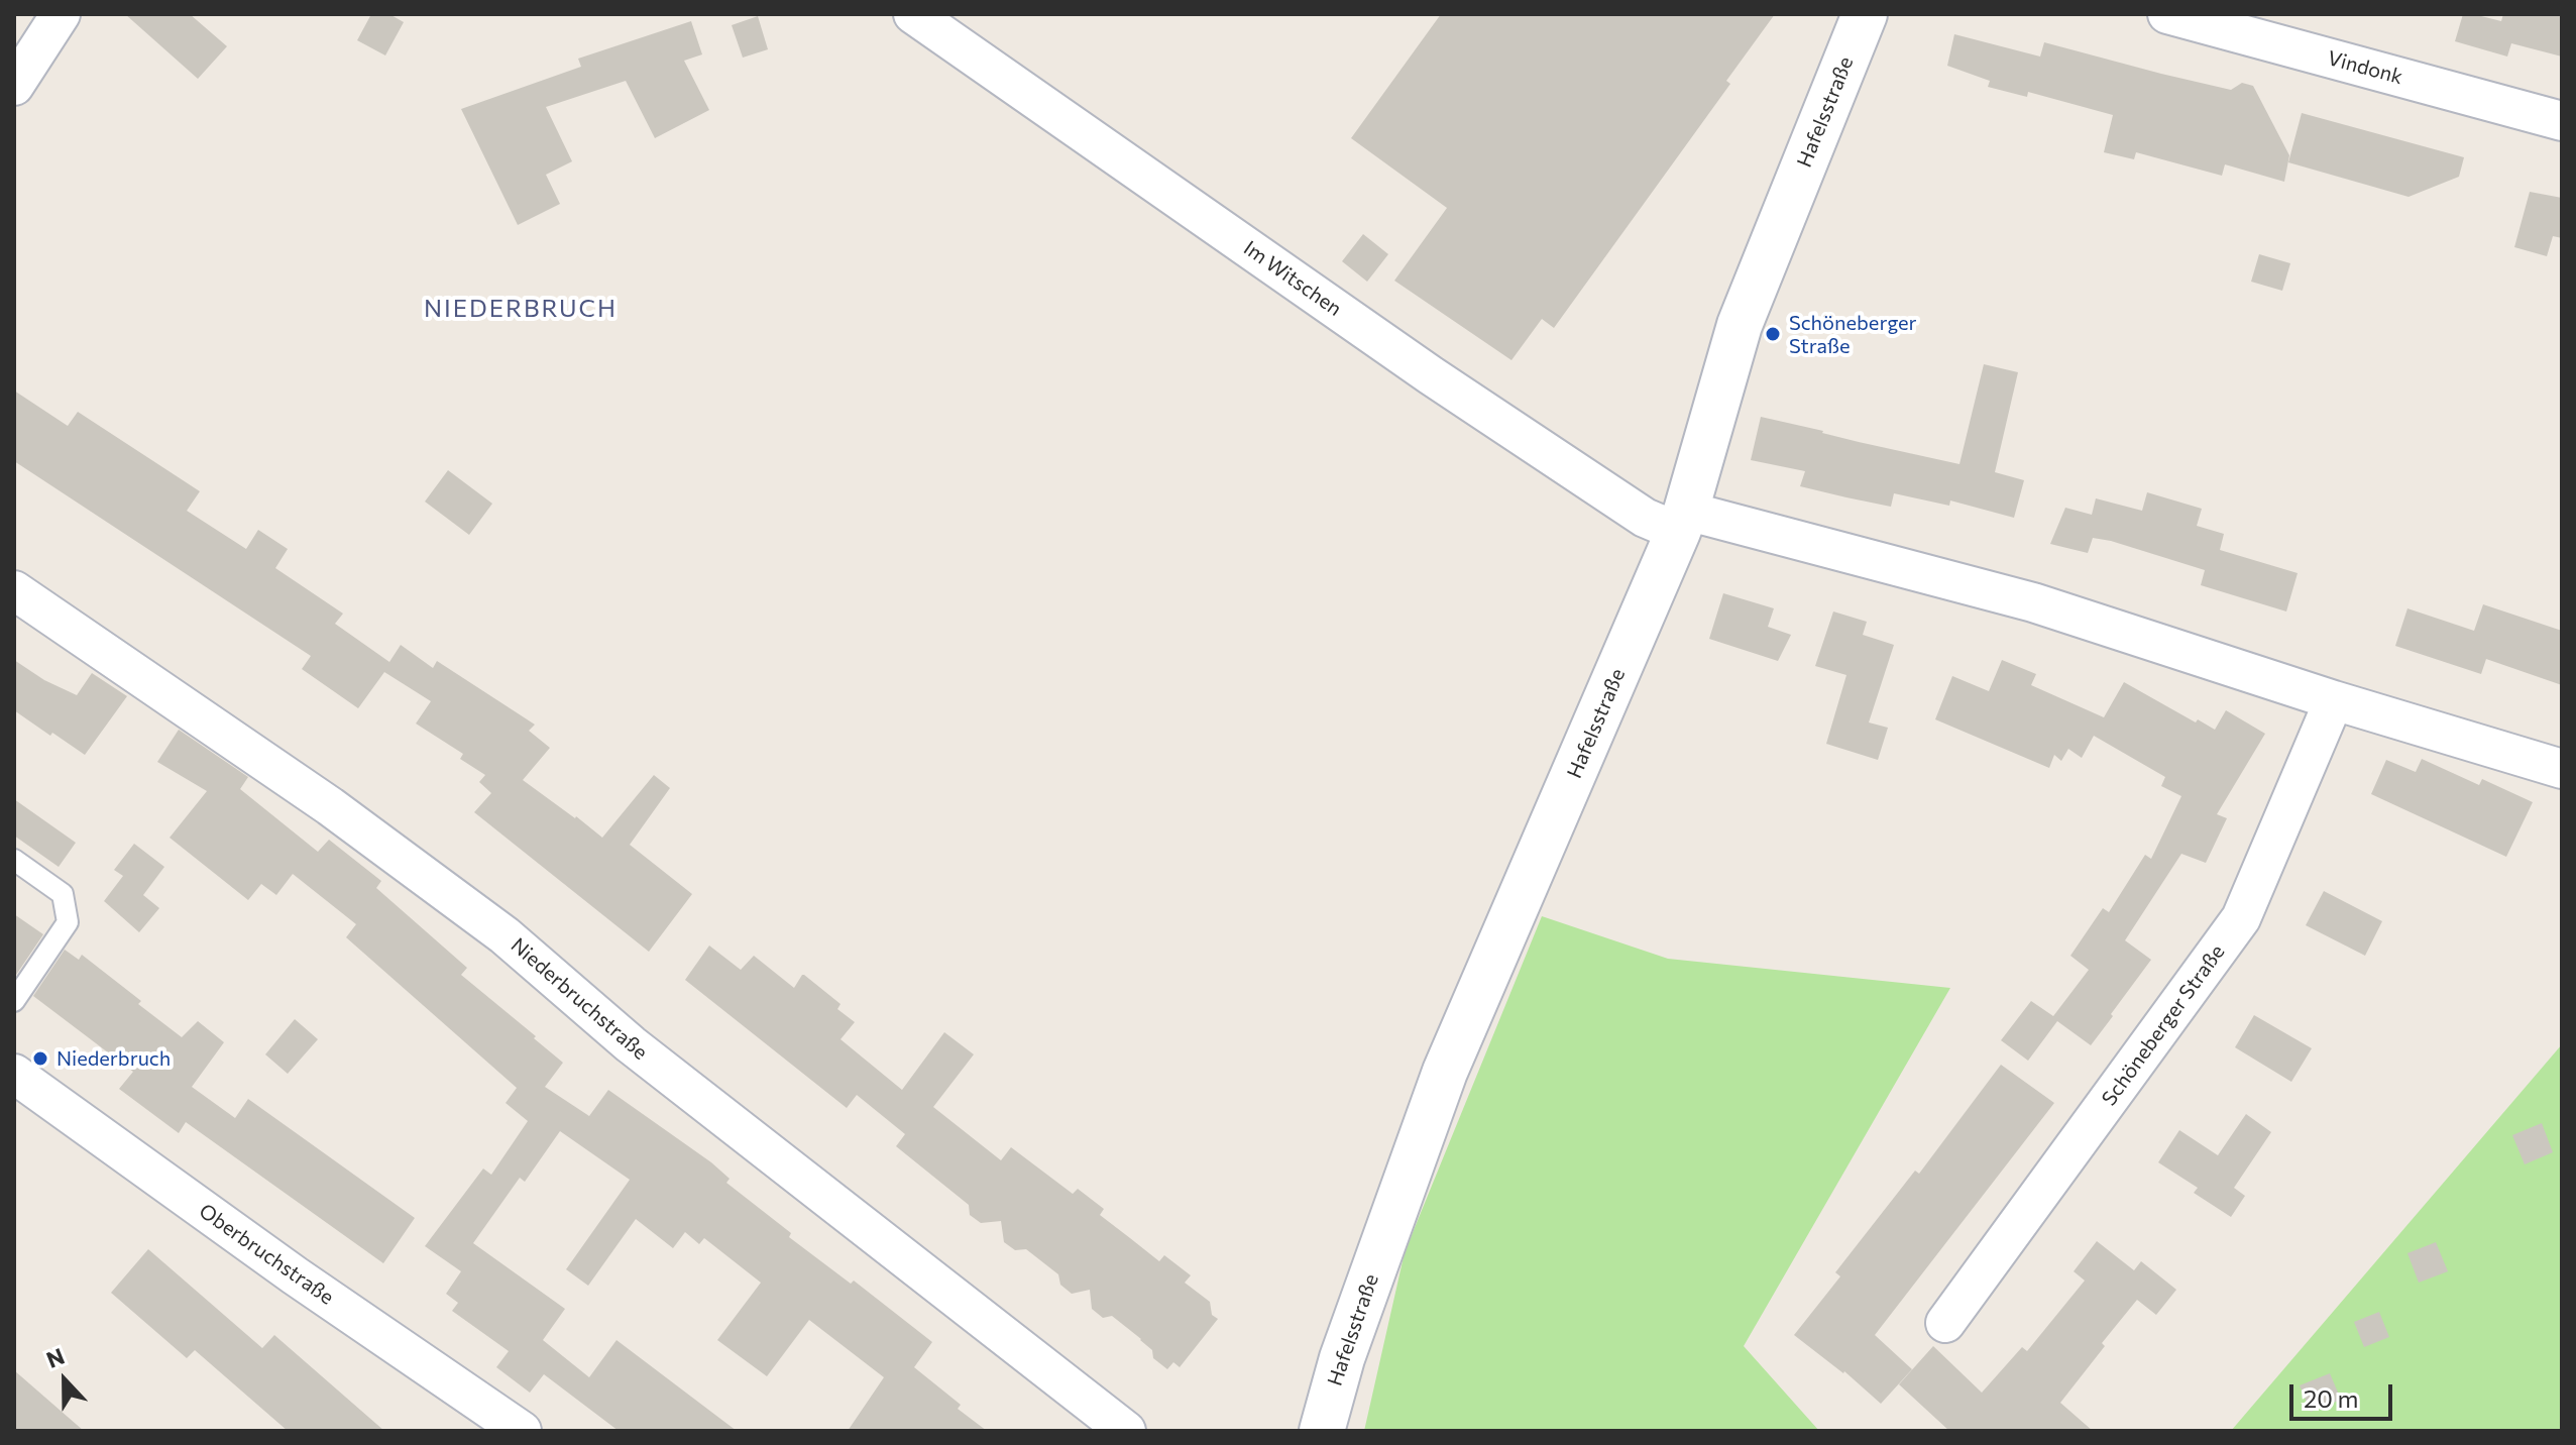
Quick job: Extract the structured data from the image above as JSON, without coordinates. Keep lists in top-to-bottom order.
{
  "streets": {
    "main road": ["Hafelsstraße"],
    "street": [
      "Vindonk",
      "Im Witschen",
      "Niederbruchstraße",
      "Schöneberger Straße",
      "Oberbruchstraße"
    ]
  },
  "crossings": [
    ["Hafelsstraße", "Im Witschen"]
  ],
  "districts": ["NIEDERBRUCH"],
  "places": ["Schöneberger Straße", "Niederbruch"],
  "scale_bar": "20 m",
  "north": "top"
}
